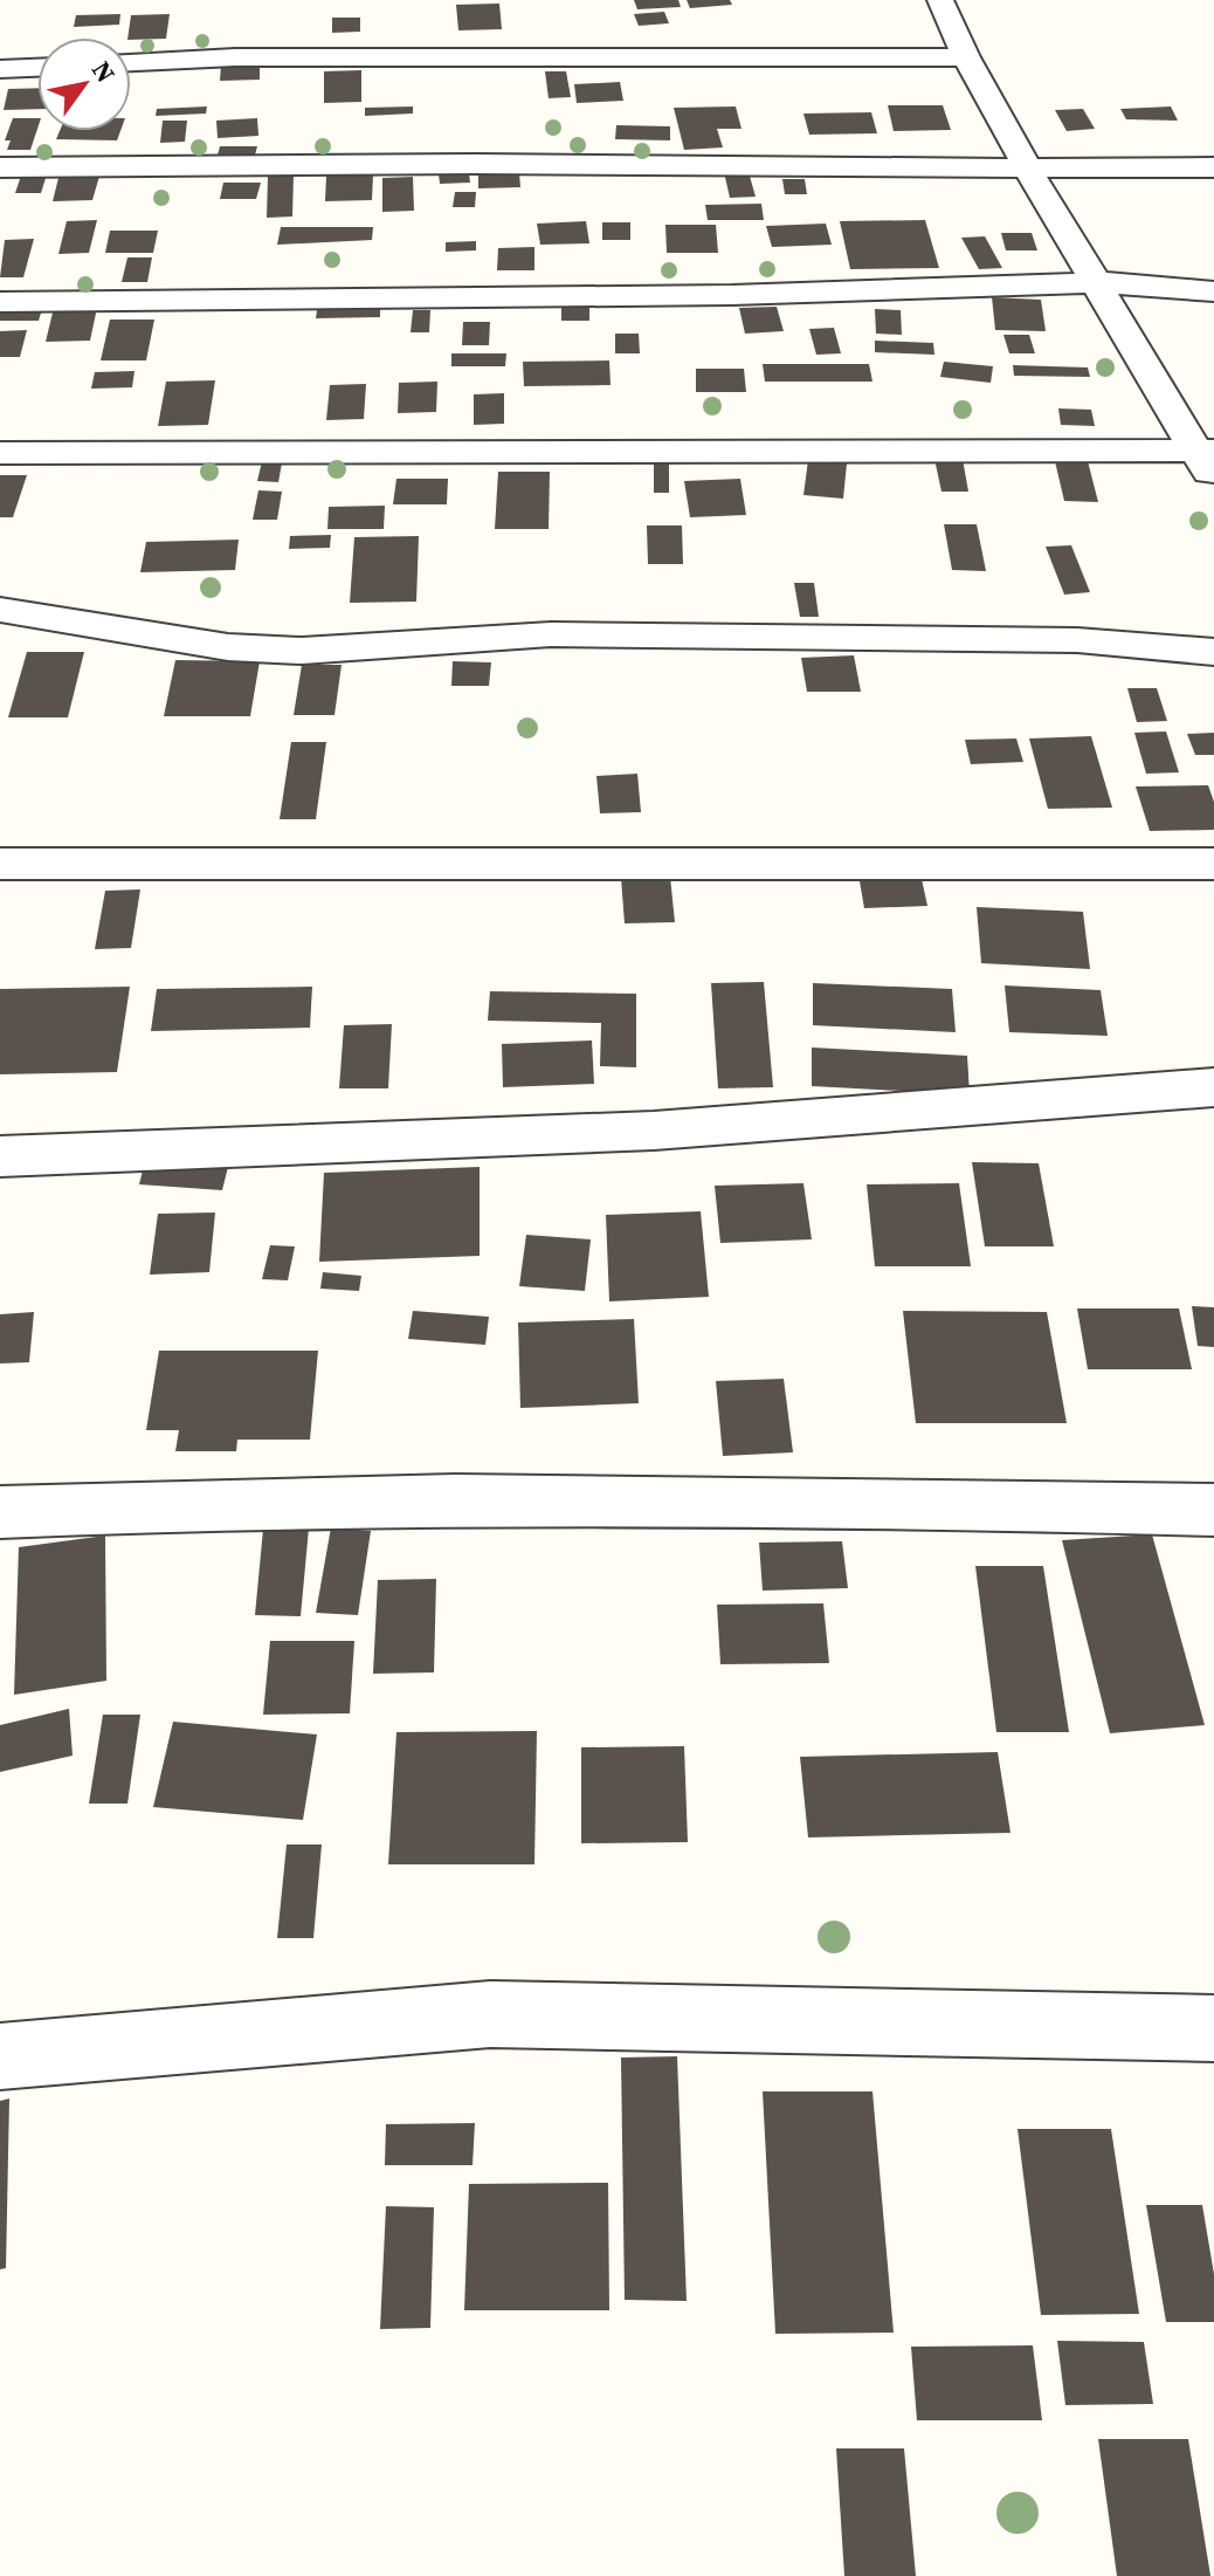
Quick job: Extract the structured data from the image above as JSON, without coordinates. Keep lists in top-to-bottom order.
{
  "north": "top right"
}
